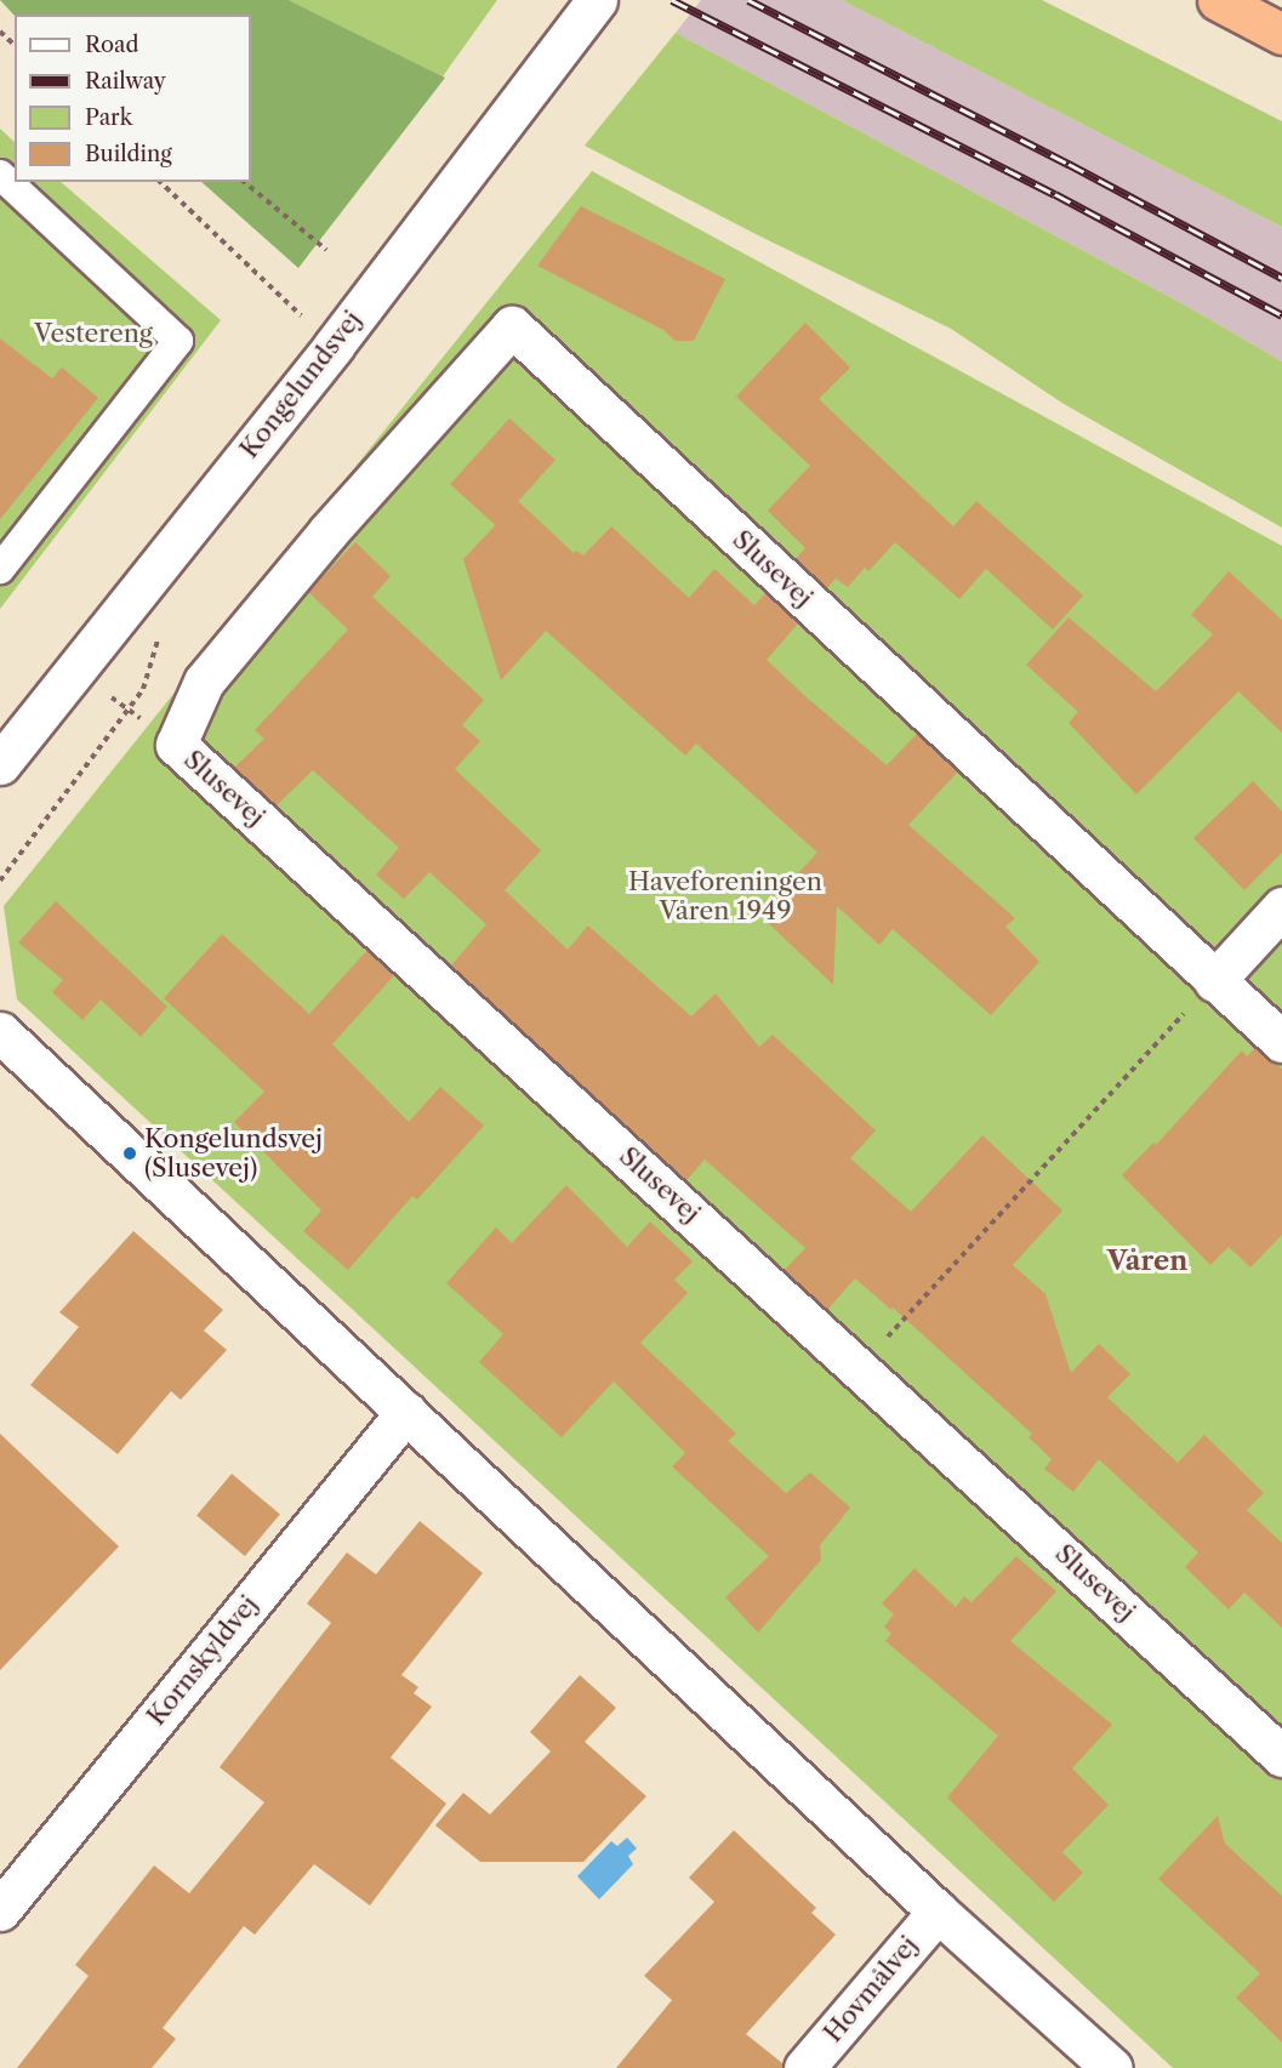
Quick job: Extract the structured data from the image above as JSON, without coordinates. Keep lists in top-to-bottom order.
{
  "streets": {
    "street": [
      "Kongelundsvej",
      "Slusevej",
      "Kornskyldvej",
      "Hovmålvej"
    ]
  },
  "districts": ["Våren"],
  "parks": ["Vestereng", "Haveforeningen Våren 1949"],
  "places": ["Kongelundsvej (Slusevej)"],
  "legend": [
    "Road",
    "Railway",
    "Park",
    "Building"
  ]
}
